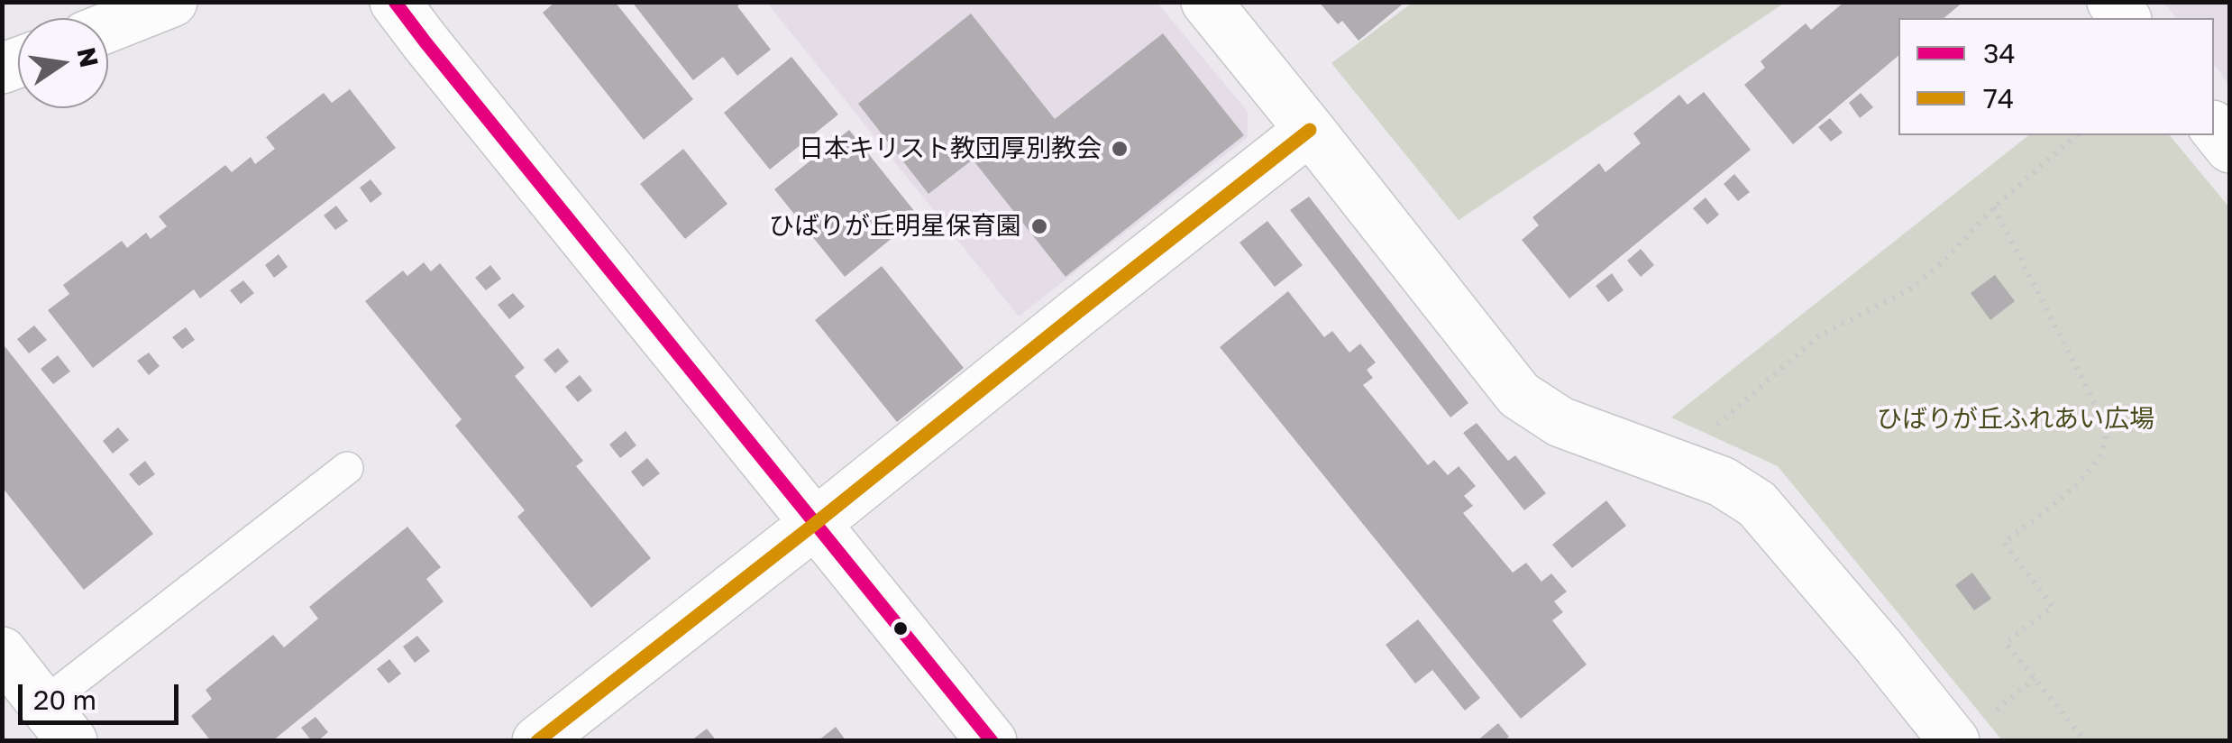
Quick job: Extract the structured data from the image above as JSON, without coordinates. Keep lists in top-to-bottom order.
{
  "parks": ["ひばりが丘ふれあい広場"],
  "places": ["日本キリスト教団厚別教会", "ひばりが丘明星保育園"],
  "lines": ["transit line 34", "transit line 74"],
  "legend": ["34", "74"],
  "scale_bar": "20 m",
  "north": "right"
}
